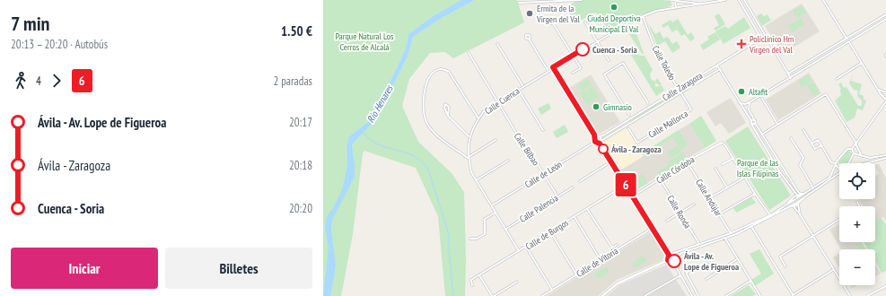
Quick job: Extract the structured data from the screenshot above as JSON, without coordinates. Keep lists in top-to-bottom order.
{
  "streets": {
    "street": [
      "Calle Toledo",
      "Calle Zaragoza",
      "Calle Cuenca",
      "Calle Mallorca",
      "Calle Bilbao",
      "Calle Córdoba",
      "Calle de León",
      "Calle Andújar",
      "Calle Palencia",
      "Calle Ronda",
      "Calle de Burgos",
      "Calle de Vitoria"
    ]
  },
  "crossings": [
    ["Calle Toledo", "Calle Zaragoza"],
    ["Calle Toledo", "Calle Cuenca"],
    ["Calle Toledo", "Calle Mallorca"],
    ["Calle Zaragoza", "Calle Mallorca"],
    ["Calle Zaragoza", "Calle de León"],
    ["Calle Cuenca", "Calle Bilbao"],
    ["Calle Cuenca", "Calle de León"],
    ["Calle Cuenca", "Calle Palencia"],
    ["Calle Cuenca", "Calle de Burgos"],
    ["Calle Bilbao", "Calle de León"],
    ["Calle Bilbao", "Calle Palencia"],
    ["Calle Córdoba", "Calle Andújar"],
    ["Calle Córdoba", "Calle Ronda"]
  ],
  "water": ["Río Henares"],
  "parks": ["Parque Natural Los Cerros de Alcalá", "Parque de las Islas Filipinas"],
  "places": {
    "other": [
      "Ciudad Deportiva Municipal El Val",
      "Ermita de la Virgen del Val",
      "Cuenca - Soria",
      "Altafit",
      "Gimnasio",
      "Ávila - Zaragoza",
      "Ávila - Av. Lope de Figueroa"
    ],
    "health": ["Policlínico Hm Virgen del Val"]
  },
  "lines": ["bus line 6"],
  "page": {
    "heading": ["7 min", "20:13 – 20:20 · Autobús", "1.50 €"],
    "on_map": "6",
    "legs": ["4", "6", "2 paradas"],
    "list": [
      {
        "name": "Ávila - Av. Lope de Figueroa",
        "value": "20:17"
      },
      {
        "name": "Ávila - Zaragoza",
        "value": "20:18"
      },
      {
        "name": "Cuenca - Soria",
        "value": "20:20"
      }
    ],
    "map_buttons": ["+", "−"],
    "buttons": ["Iniciar", "Billetes"]
  }
}
